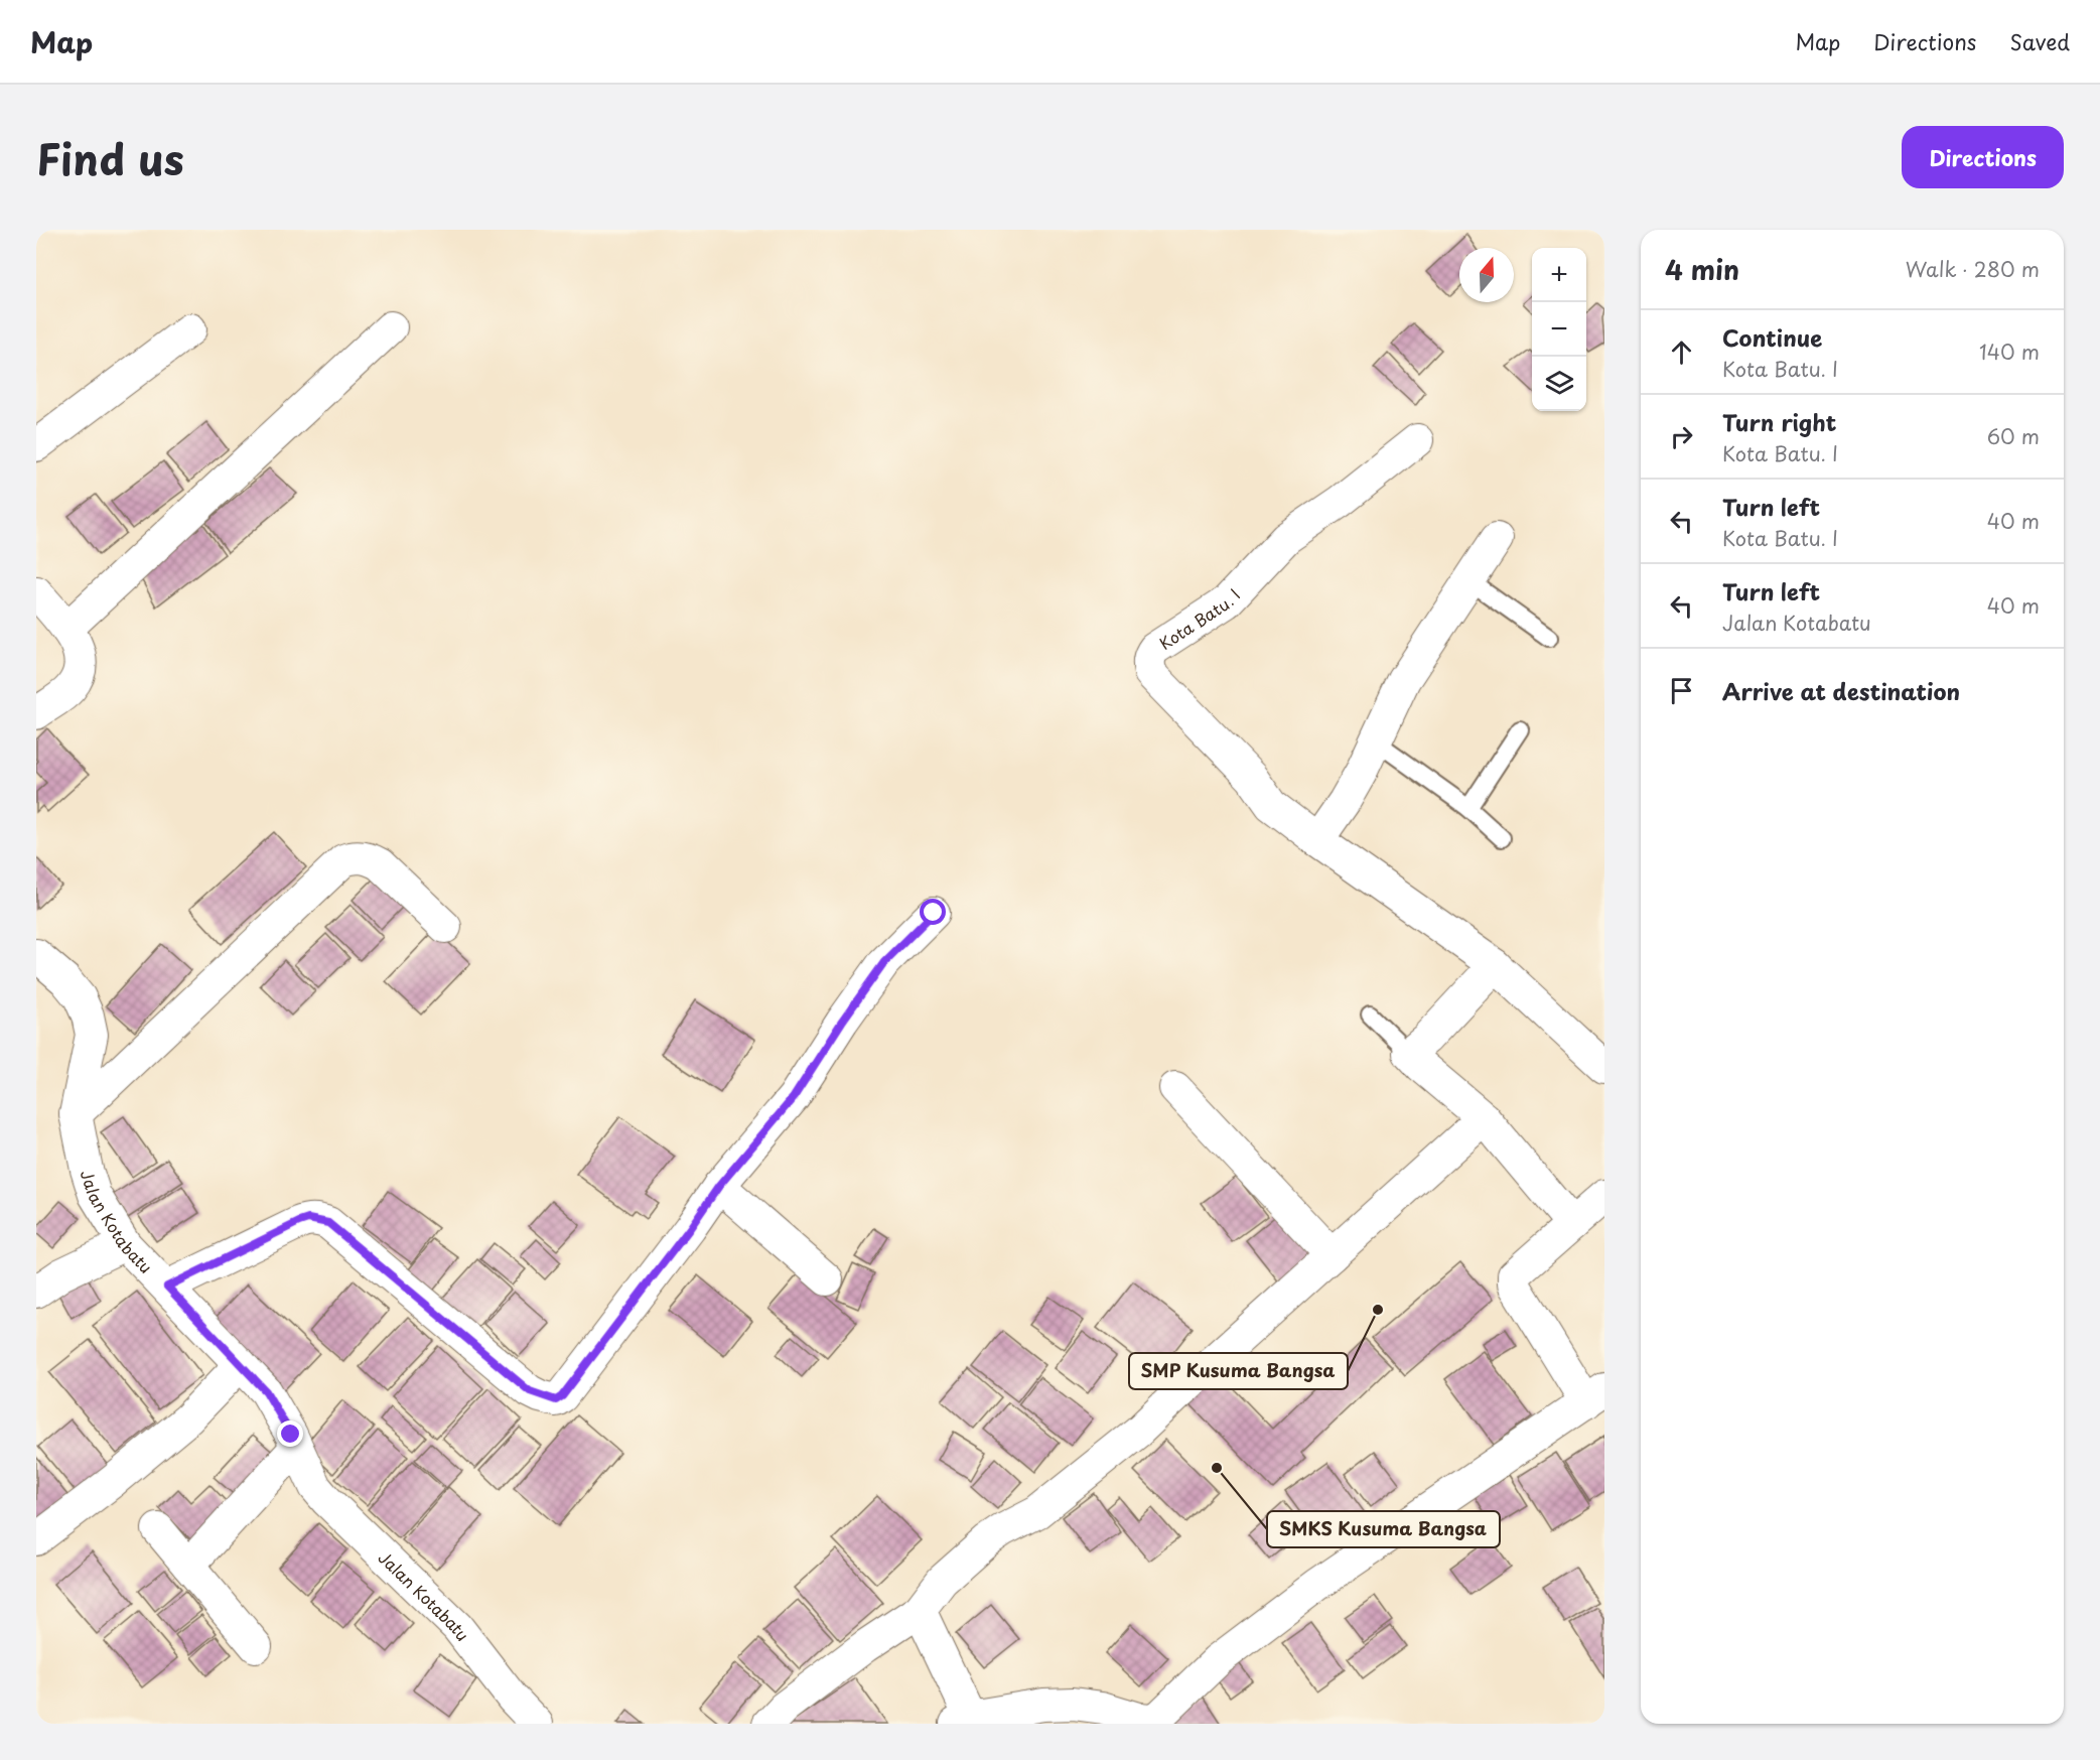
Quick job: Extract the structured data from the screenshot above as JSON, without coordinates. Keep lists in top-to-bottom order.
{
  "streets": {
    "street": ["Kota Batu. I", "Jalan Kotabatu"]
  },
  "places": ["SMP Kusuma Bangsa", "SMKS Kusuma Bangsa"],
  "north": "top",
  "page": {
    "header": "Map",
    "nav": ["Map", "Directions", "Saved"],
    "title": "Find us",
    "buttons": "Directions",
    "heading": ["4 min", "Walk · 280 m"],
    "map_buttons": ["+", "−"],
    "list": [
      ["Continue", "Kota Batu. I", "140 m"],
      ["Turn right", "Kota Batu. I", "60 m"],
      ["Turn left", "Kota Batu. I", "40 m"],
      ["Turn left", "Jalan Kotabatu", "40 m"],
      "Arrive at destination"
    ]
  }
}
